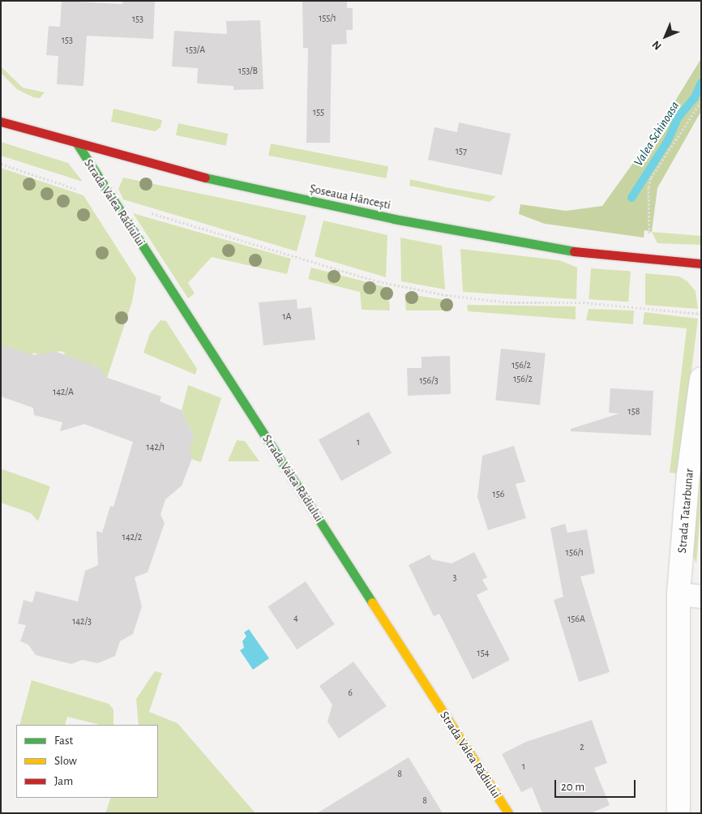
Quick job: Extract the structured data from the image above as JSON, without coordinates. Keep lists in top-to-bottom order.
{
  "streets": {
    "street": ["Șoseaua Hâncești", "Strada Valea Rădiului", "Strada Tatarbunar"]
  },
  "crossings": [
    ["Șoseaua Hâncești", "Strada Valea Rădiului"]
  ],
  "water": ["Valea Schinoasa"],
  "house_numbers": [
    "155/1",
    "153",
    "153",
    "153/A",
    "153/B",
    "155",
    "157",
    "1A",
    "156/2",
    "156/2",
    "156/3",
    "142/A",
    "158",
    "1",
    "142/1",
    "156",
    "142/2",
    "156/1",
    "3",
    "4",
    "156A",
    "142/3",
    "154",
    "6",
    "2",
    "1",
    "8",
    "8"
  ],
  "legend": ["Fast", "Slow", "Jam"],
  "scale_bar": "20 m",
  "north": "bottom left"
}
